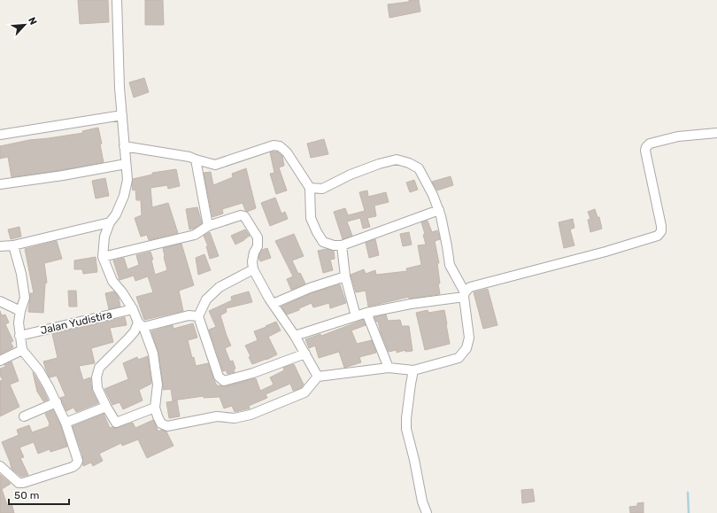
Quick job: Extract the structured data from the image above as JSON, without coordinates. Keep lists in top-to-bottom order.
{
  "streets": {
    "street": ["Jalan Yudistira"]
  },
  "scale_bar": "50 m",
  "north": "top right"
}
